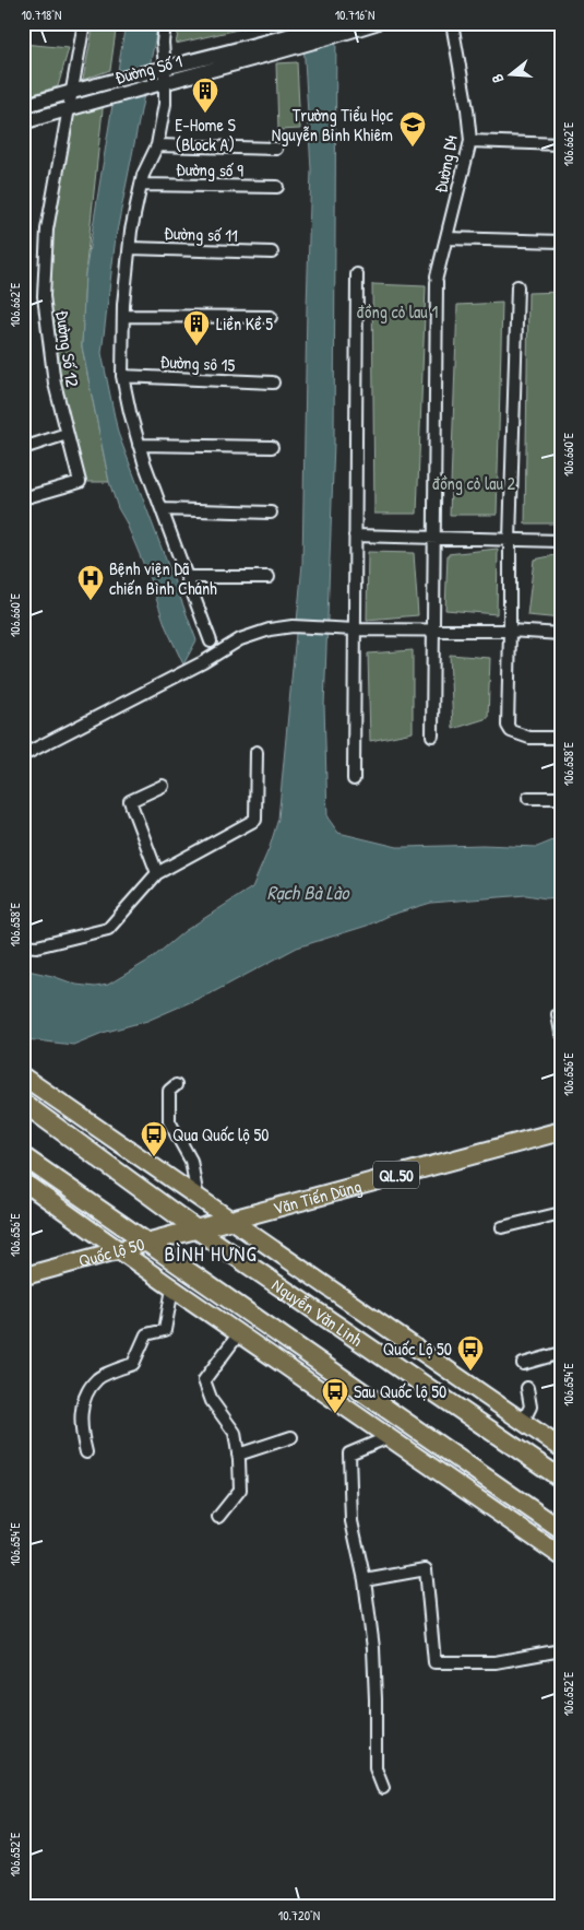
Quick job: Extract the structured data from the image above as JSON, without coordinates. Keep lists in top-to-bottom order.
{
  "streets": {
    "highway": [
      "QL.50",
      "Văn Tiến Dũng",
      "Quốc lộ 50",
      "Nguyễn Văn Linh"
    ],
    "street": [
      "Đường Số 1",
      "Đường D4",
      "Đường số 9",
      "Đường số 11",
      "Đường Số 12",
      "Đường sô 15"
    ]
  },
  "crossings": [
    ["Đường Số 1", "Đường Số 12"],
    ["Văn Tiến Dũng", "Quốc lộ 50"],
    ["Văn Tiến Dũng", "Nguyễn Văn Linh"],
    ["Quốc lộ 50", "Nguyễn Văn Linh"]
  ],
  "districts": ["BÌNH HƯNG"],
  "water": ["Rạch Bà Lào"],
  "parks": ["đồng cỏ lau 1", "đồng cỏ lau 2"],
  "places": {
    "building": ["E-Home S (Block A)", "Liền Kề 5"],
    "school or university": ["Trường Tiểu Học Nguyễn Bỉnh Khiêm"],
    "hospital": ["Bệnh viện Dã chiến Bình Chánh"],
    "bus stop": ["Qua Quốc lộ 50", "Quốc Lộ 50", "Sau Quốc lộ 50"]
  },
  "north": "left",
  "coordinates": [
    "10.718°N",
    "10.716°N",
    "106.662°E",
    "106.660°E",
    "106.658°E",
    "106.656°E",
    "106.654°E",
    "106.652°E",
    "10.720°N"
  ]
}
